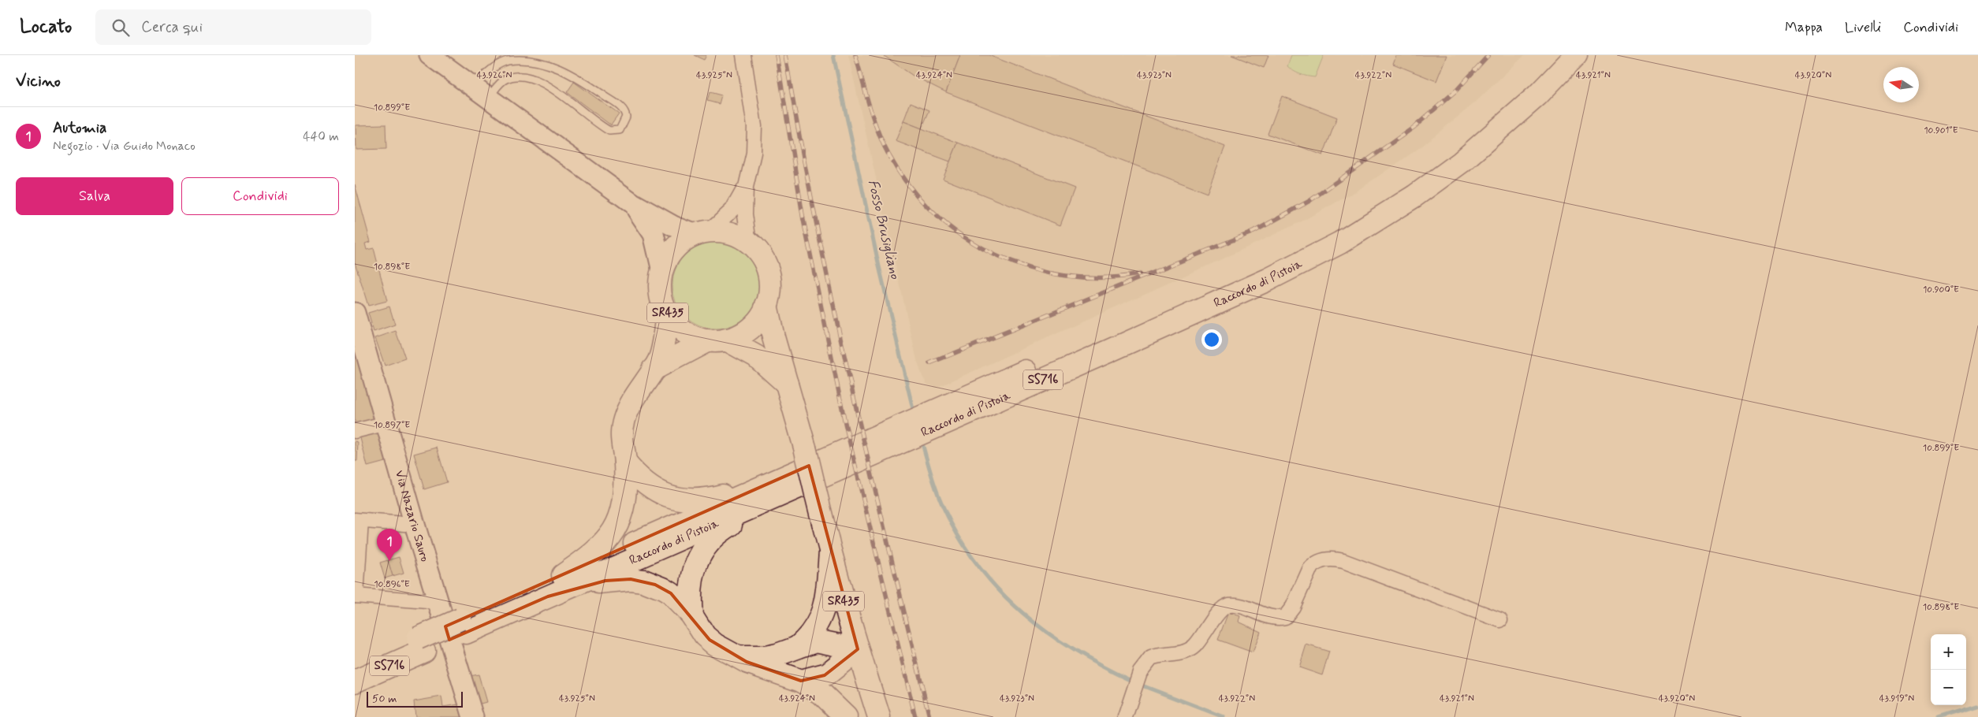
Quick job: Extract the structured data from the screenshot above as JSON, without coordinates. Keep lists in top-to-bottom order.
{
  "streets": {
    "main road": ["Raccordo di Pistoia", "SR435", "SS716"],
    "street": ["Via Nazario Sauro"]
  },
  "water": ["Fosso Brusigliano"],
  "scale_bar": "50 m",
  "north": "left",
  "page": {
    "header": "Locato",
    "search": "Cerca qui",
    "nav": ["Mappa", "Livelli", "Condividi"],
    "heading": "Vicino",
    "list": [
      {
        "mark": "1",
        "name": "Automia",
        "note": "Negozio · Via Guido Monaco",
        "value": "440 m"
      }
    ],
    "buttons": ["Salva", "Condividi"],
    "pins": "1",
    "map_buttons": ["+", "−"],
    "scale": "50 m"
  },
  "coordinates": [
    "43.926°N",
    "43.925°N",
    "43.924°N",
    "43.923°N",
    "43.922°N",
    "43.921°N",
    "43.920°N",
    "10.899°E",
    "10.901°E",
    "10.898°E",
    "10.900°E",
    "10.897°E",
    "10.896°E",
    "43.919°N"
  ]
}
